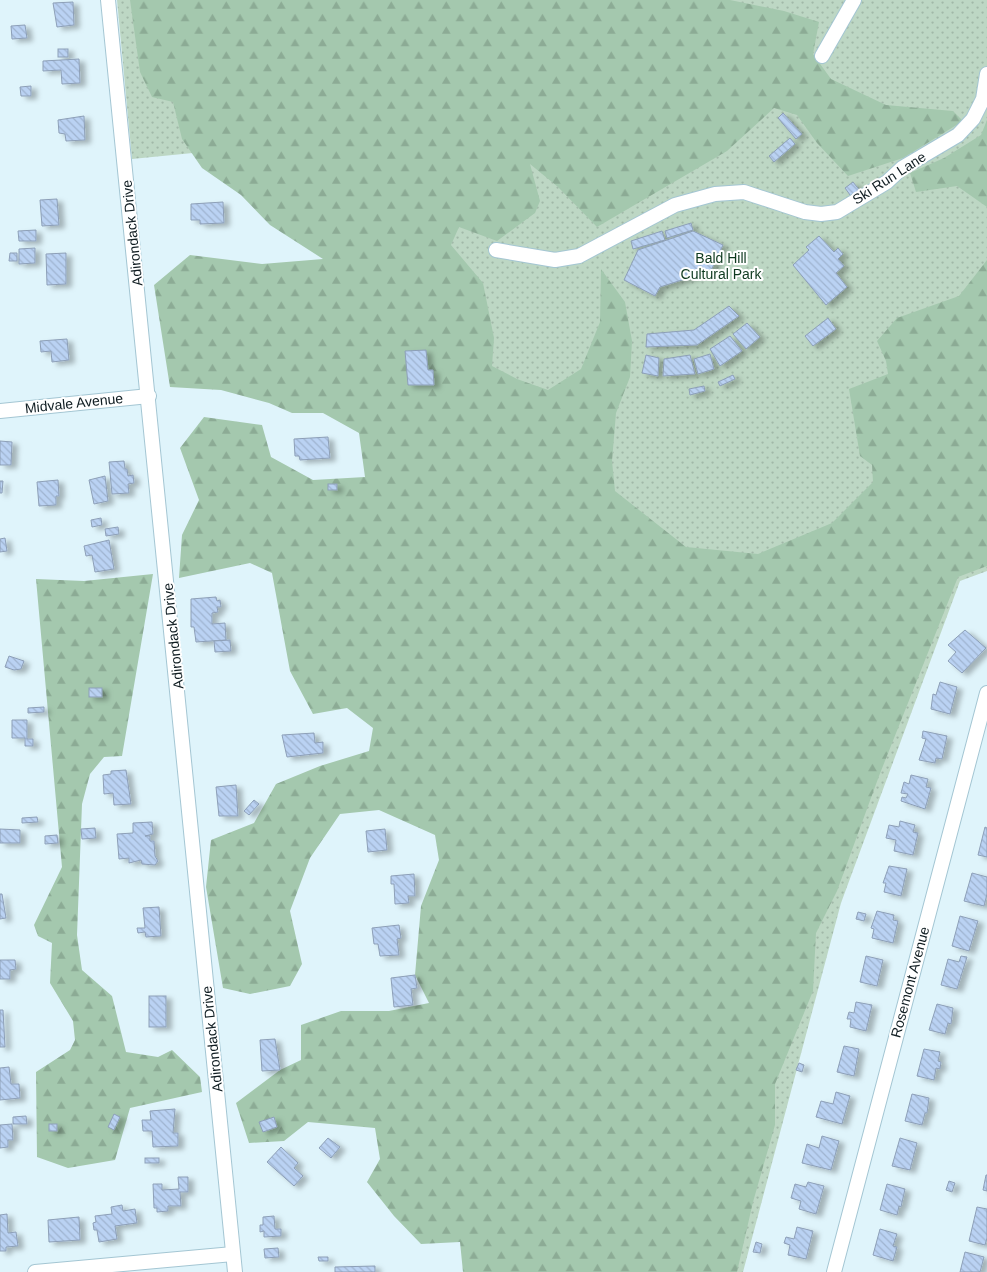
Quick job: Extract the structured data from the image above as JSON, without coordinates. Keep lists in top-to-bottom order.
{
  "streets": {
    "street": [
      "Ski Run Lane",
      "Adirondack Drive",
      "Midvale Avenue",
      "Rosemont Avenue"
    ]
  },
  "crossings": [
    ["Adirondack Drive", "Midvale Avenue"]
  ],
  "parks": ["Bald Hill Cultural Park"]
}
